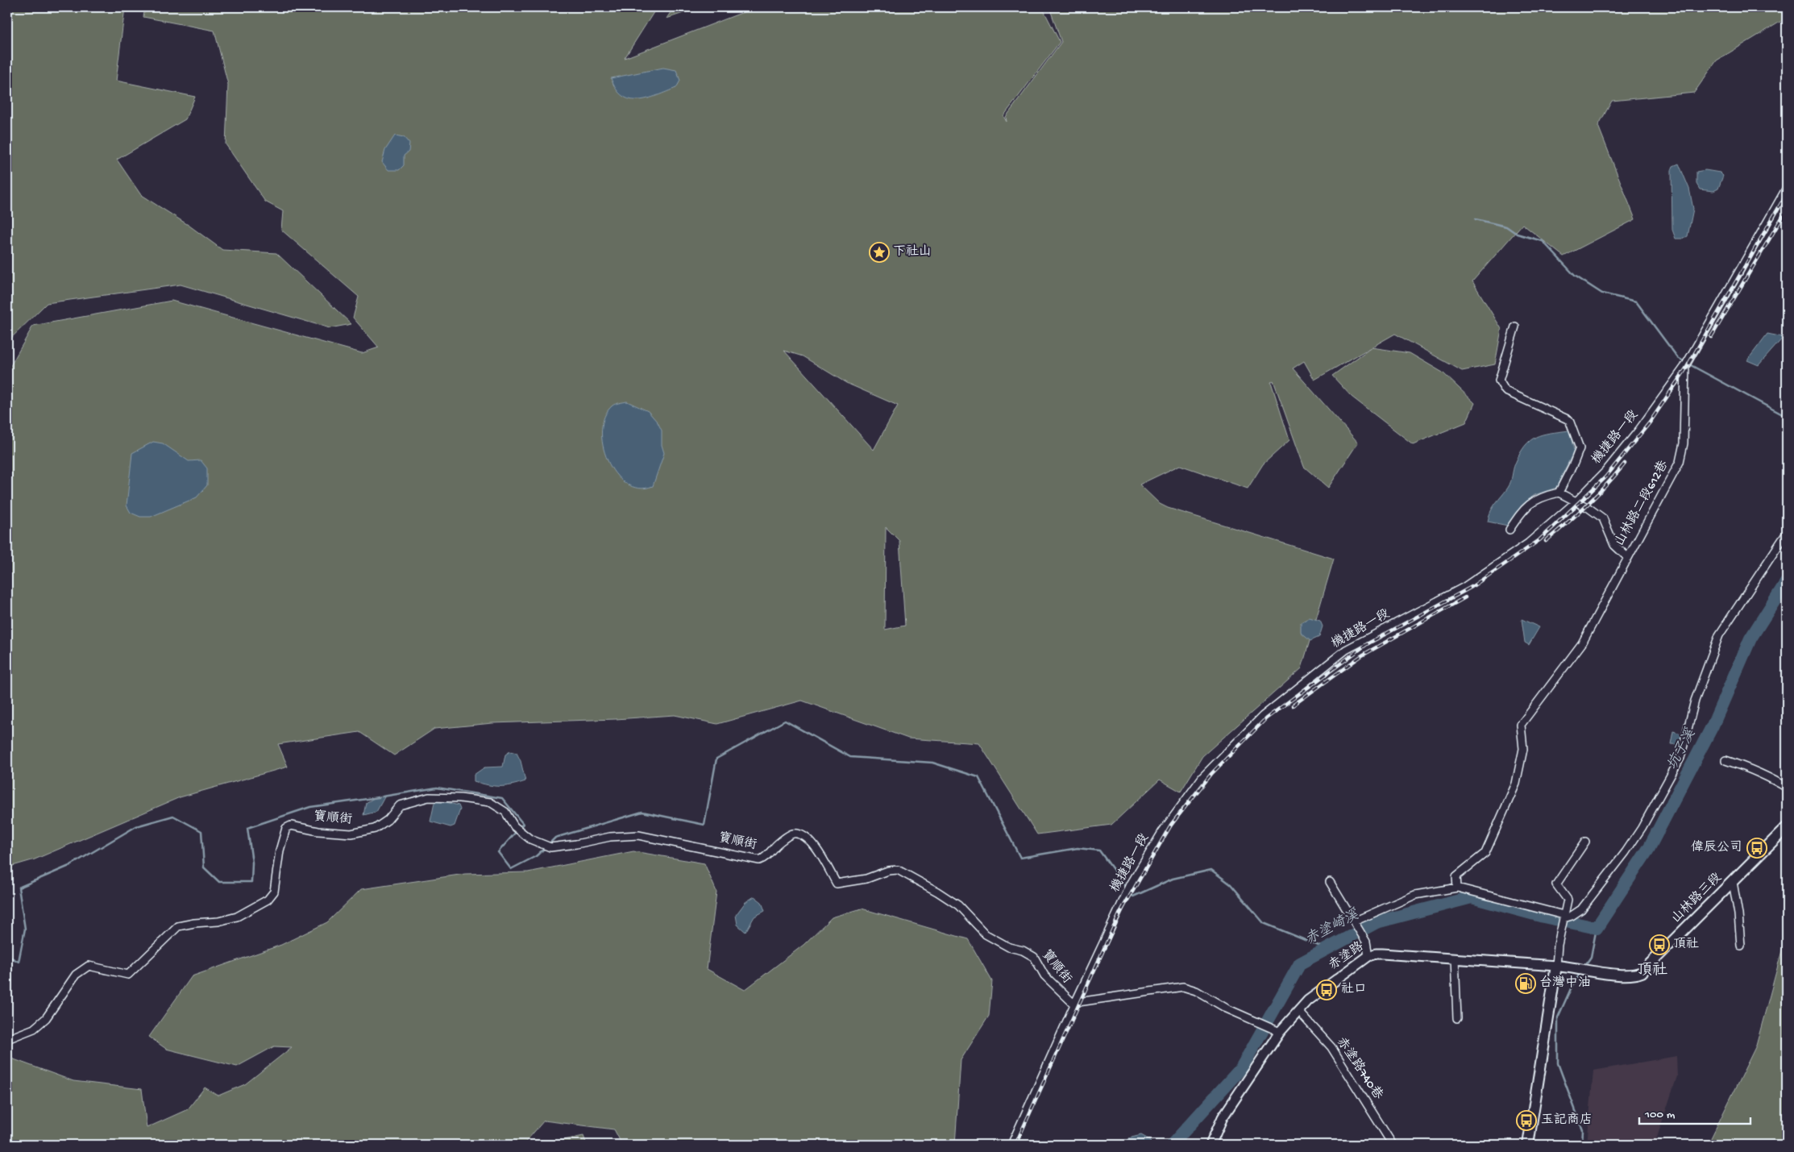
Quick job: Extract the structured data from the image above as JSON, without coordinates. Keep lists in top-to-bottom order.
{
  "streets": {
    "main road": ["山林路三段"],
    "street": [
      "機捷路一段",
      "山林路二段612巷",
      "寶順街",
      "赤塗路",
      "赤塗路740巷"
    ]
  },
  "crossings": [
    ["機捷路一段", "山林路二段612巷"],
    ["機捷路一段", "寶順街"],
    ["山林路三段", "赤塗路"],
    ["赤塗路", "赤塗路740巷"]
  ],
  "districts": ["頂社"],
  "water": ["坑子溪", "赤塗崎溪"],
  "places": {
    "place": ["下社山"],
    "bus stop": [
      "偉辰公司",
      "頂社",
      "社口",
      "玉記商店"
    ],
    "fuel station": ["台灣中油"]
  },
  "scale_bar": "100 m"
}
